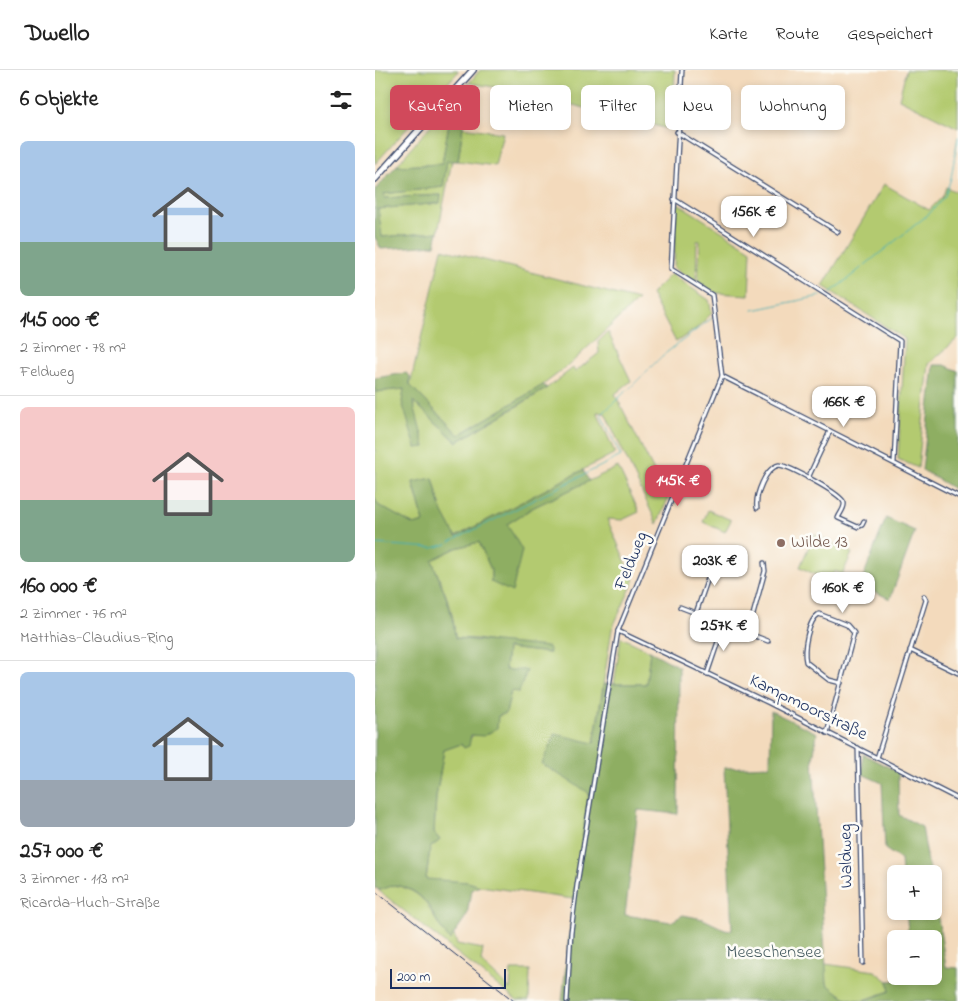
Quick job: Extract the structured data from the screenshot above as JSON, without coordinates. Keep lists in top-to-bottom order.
{
  "streets": {
    "street": ["Feldweg", "Kampmoorstraße", "Waldweg"]
  },
  "crossings": [
    ["Feldweg", "Kampmoorstraße"],
    ["Kampmoorstraße", "Waldweg"]
  ],
  "parks": ["Meeschensee"],
  "places": ["Wilde 13"],
  "scale_bar": "200 m",
  "page": {
    "header": "Dwello",
    "nav": ["Karte", "Route", "Gespeichert"],
    "heading": "6 Objekte",
    "chip": [
      "Kaufen",
      "Mieten",
      "Filter",
      "Neu",
      "Wohnung"
    ],
    "list": [
      {
        "name": "145 000 €",
        "note": "2 Zimmer · 78 m² · Feldweg"
      },
      {
        "name": "160 000 €",
        "note": "2 Zimmer · 76 m² · Matthias-Claudius-Ring"
      },
      {
        "name": "257 000 €",
        "note": "3 Zimmer · 113 m² · Ricarda-Huch-Straße"
      }
    ],
    "price": [
      "156K €",
      "166K €",
      "145K €",
      "203K €",
      "160K €",
      "257K €"
    ],
    "map_buttons": ["+", "−"],
    "scale": "200 m"
  }
}
